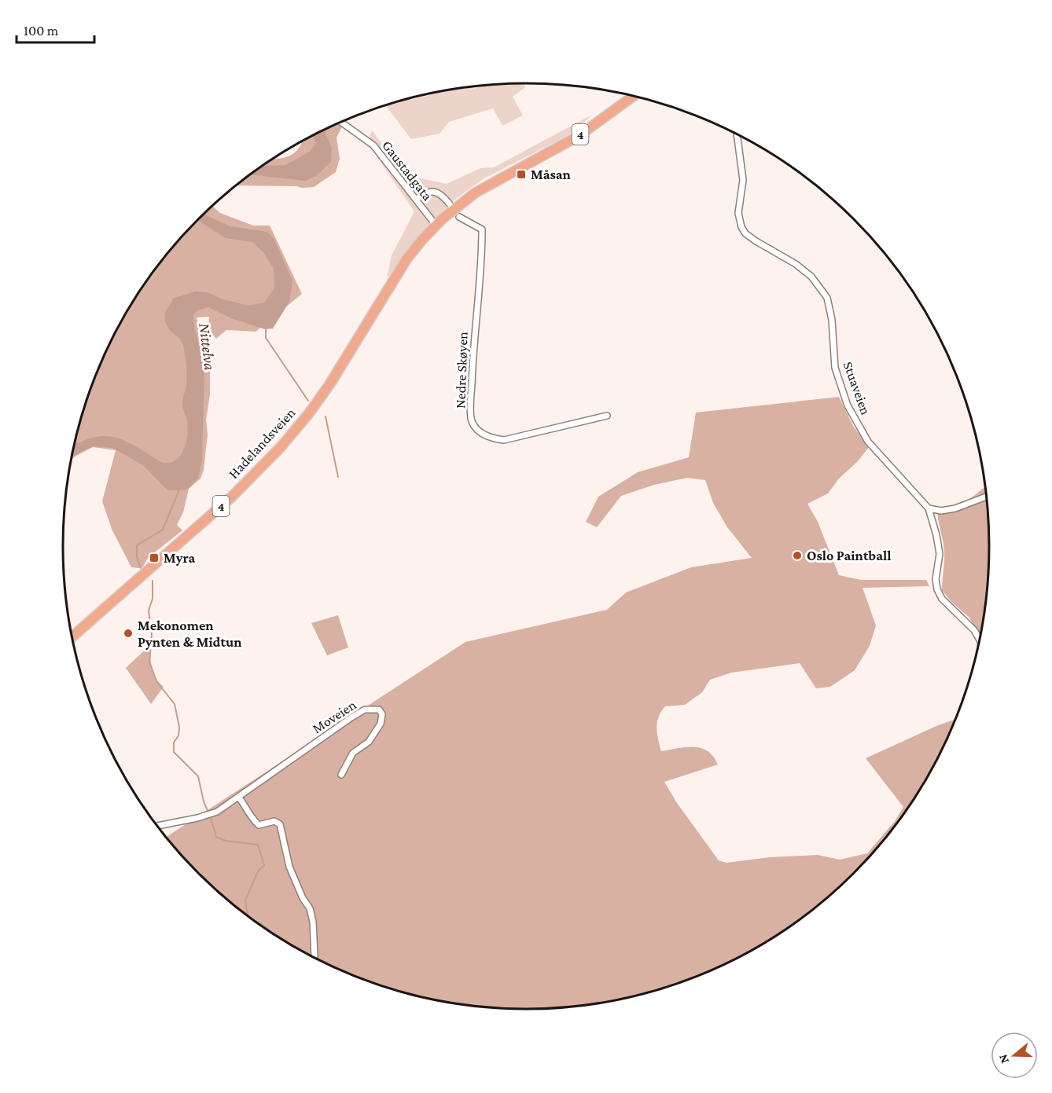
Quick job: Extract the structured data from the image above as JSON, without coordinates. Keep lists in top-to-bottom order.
{
  "streets": {
    "highway": ["4", "Hadelandsveien"],
    "street": [
      "Gaustadgata",
      "Nedre Skøyen",
      "Stuaveien",
      "Moveien"
    ]
  },
  "crossings": [
    ["4", "Gaustadgata"],
    ["4", "Hadelandsveien"],
    ["Gaustadgata", "Hadelandsveien"]
  ],
  "water": ["Nittelva"],
  "places": {
    "transit": ["Måsan", "Myra"],
    "other": ["Oslo Paintball", "Mekonomen Pynten & Midtun"]
  },
  "scale_bar": "100 m",
  "north": "left"
}
